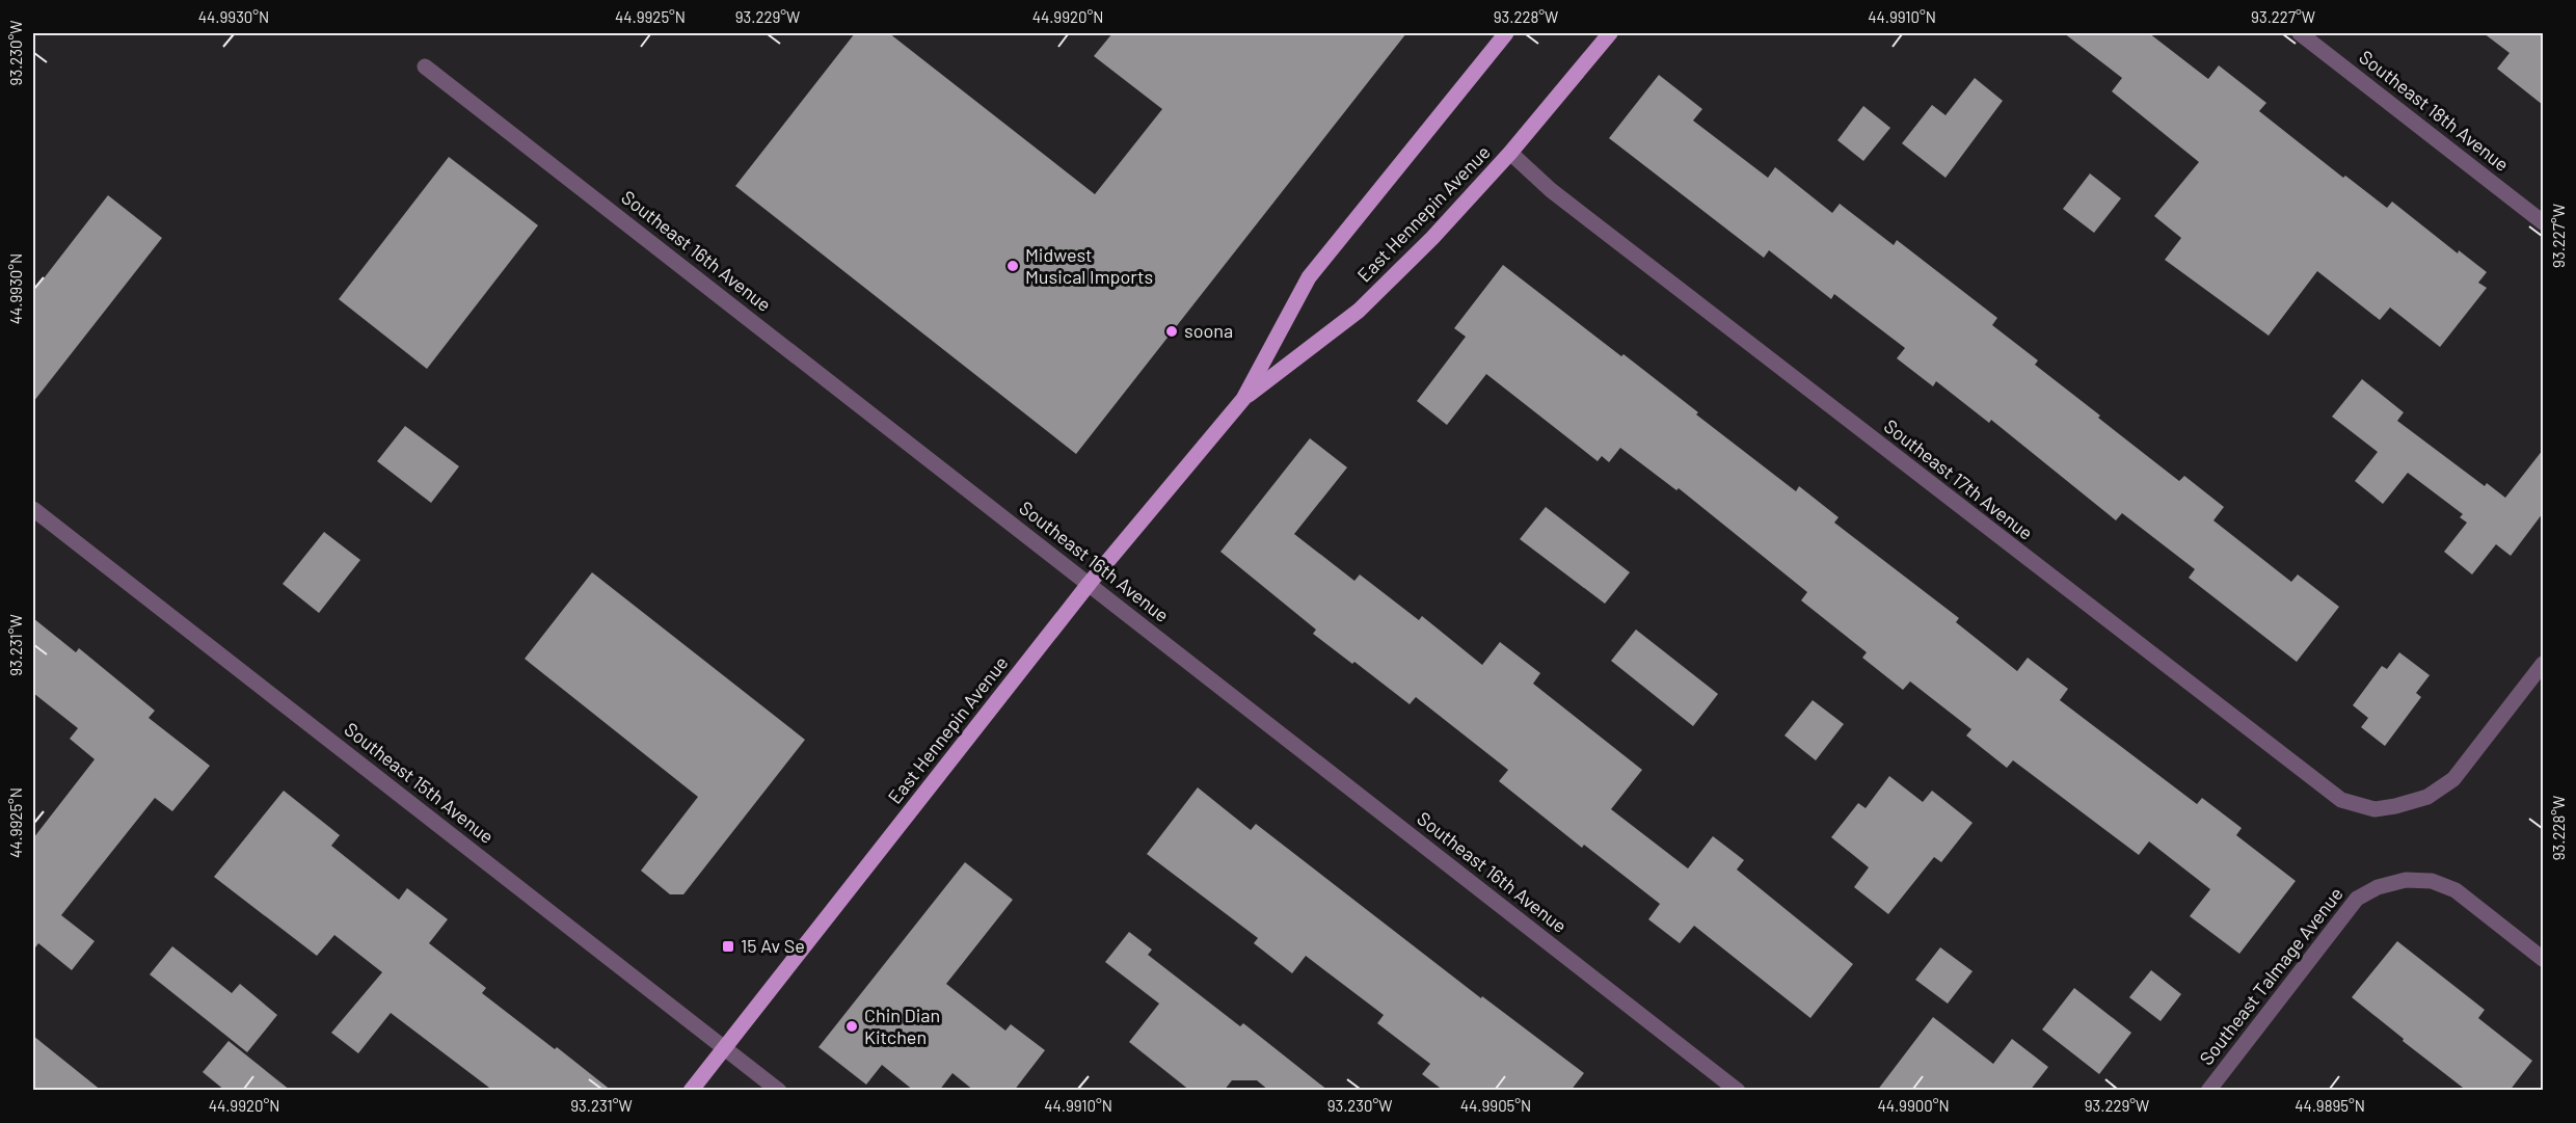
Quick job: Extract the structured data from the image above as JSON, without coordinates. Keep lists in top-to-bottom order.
{
  "streets": {
    "main road": ["East Hennepin Avenue"],
    "street": [
      "Southeast 18th Avenue",
      "Southeast 16th Avenue",
      "Southeast 17th Avenue",
      "Southeast 15th Avenue",
      "Southeast Talmage Avenue"
    ]
  },
  "crossings": [
    ["East Hennepin Avenue", "Southeast 16th Avenue"],
    ["East Hennepin Avenue", "Southeast 17th Avenue"],
    ["East Hennepin Avenue", "Southeast 15th Avenue"]
  ],
  "places": {
    "other": ["Midwest Musical Imports", "soona", "Chin Dian Kitchen"],
    "transit": ["15 Av Se"]
  },
  "coordinates": [
    "44.9930°N",
    "44.9925°N",
    "93.229°W",
    "44.9920°N",
    "93.228°W",
    "44.9910°N",
    "93.227°W",
    "93.230°W",
    "93.231°W",
    "44.9905°N",
    "44.9900°N",
    "44.9895°N"
  ]
}
